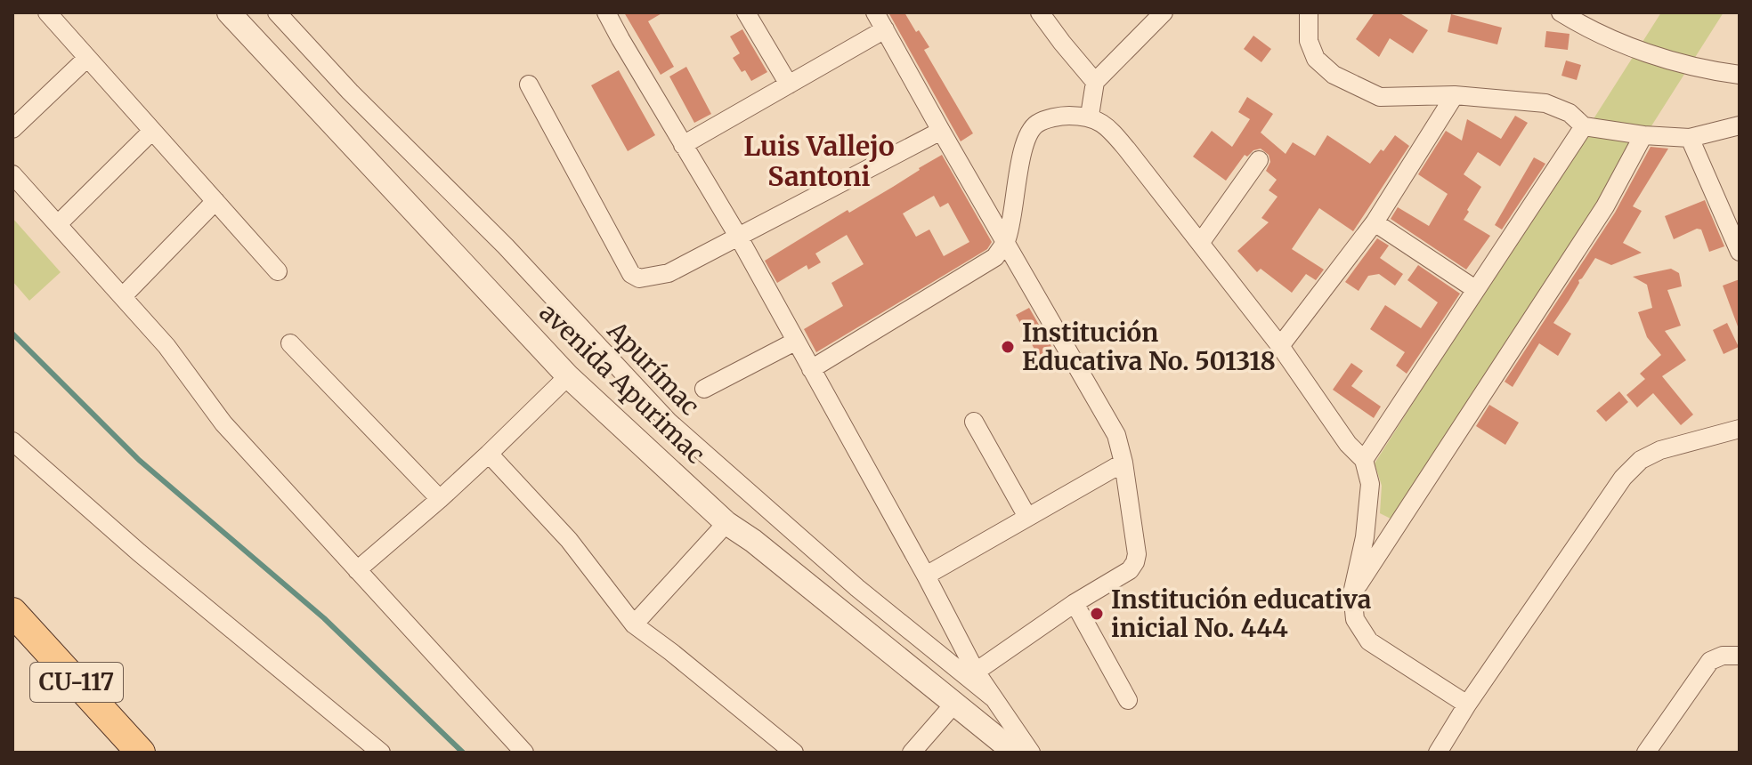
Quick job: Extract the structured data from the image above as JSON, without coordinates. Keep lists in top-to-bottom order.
{
  "streets": {
    "main road": ["CU-117"],
    "street": ["Apurímac", "avenida Apurimac"]
  },
  "districts": ["Luis Vallejo Santoni"],
  "places": ["Institución Educativa No. 501318", "Institución educativa inicial No. 444"]
}
